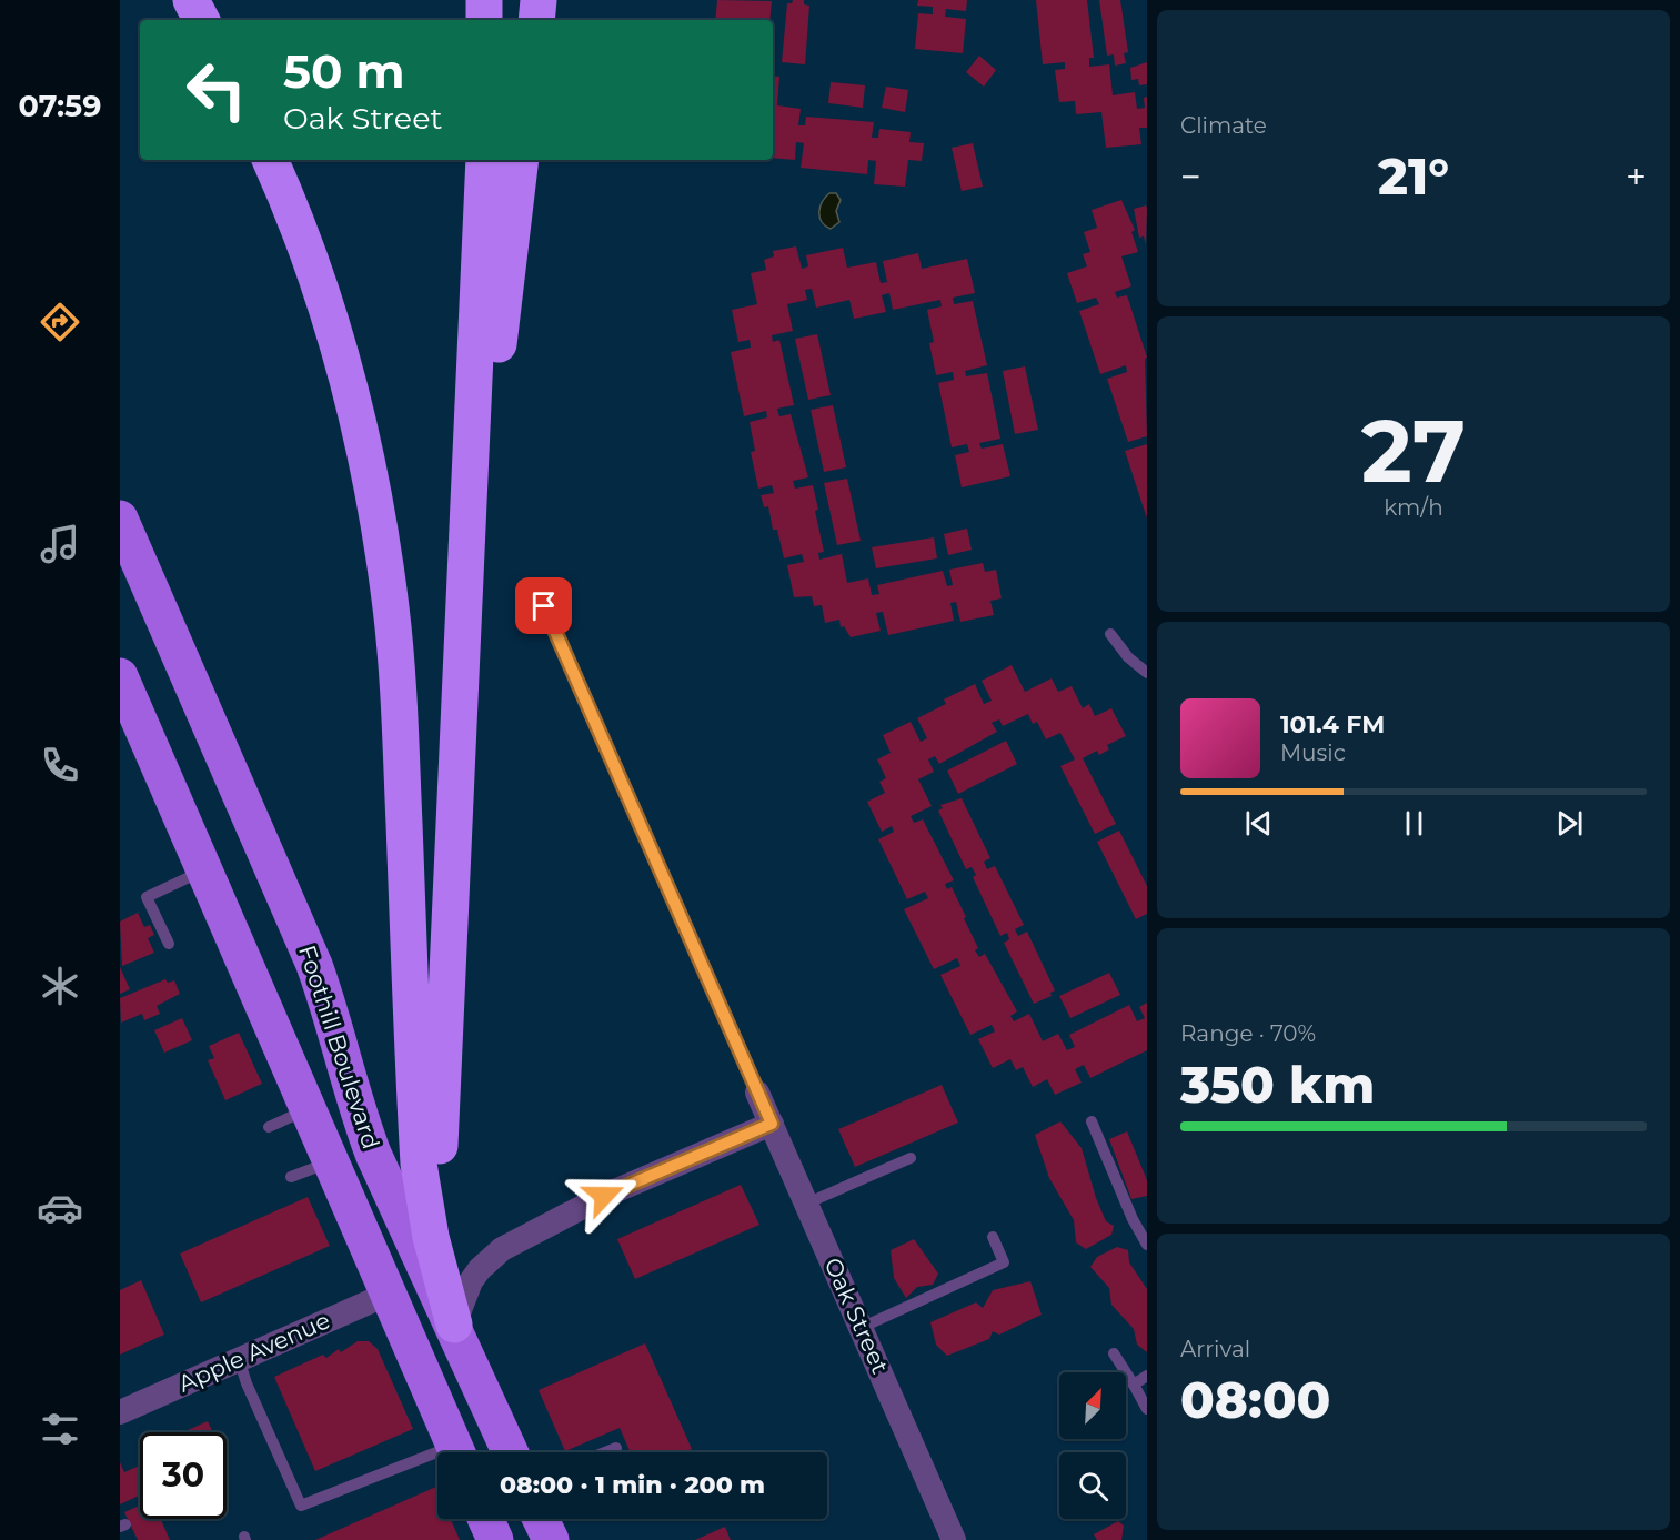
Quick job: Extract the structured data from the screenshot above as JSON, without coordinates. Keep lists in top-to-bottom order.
{
  "streets": {
    "main road": ["Foothill Boulevard"],
    "street": ["Oak Street", "Apple Avenue"]
  },
  "crossings": [
    ["Foothill Boulevard", "Apple Avenue"]
  ],
  "north": "top right",
  "page": {
    "tabs": "07:59",
    "tile": [
      "Climate",
      ["27", "km/h"],
      ["Range · 70%", "350 km"],
      ["Arrival", "08:00"]
    ],
    "turn": ["50 m", "Oak Street"],
    "heat": ["−", "21°", "+"],
    "song": ["101.4 FM", "Music"],
    "limit": "30",
    "trip": "08:00 · 1 min · 200 m"
  }
}
